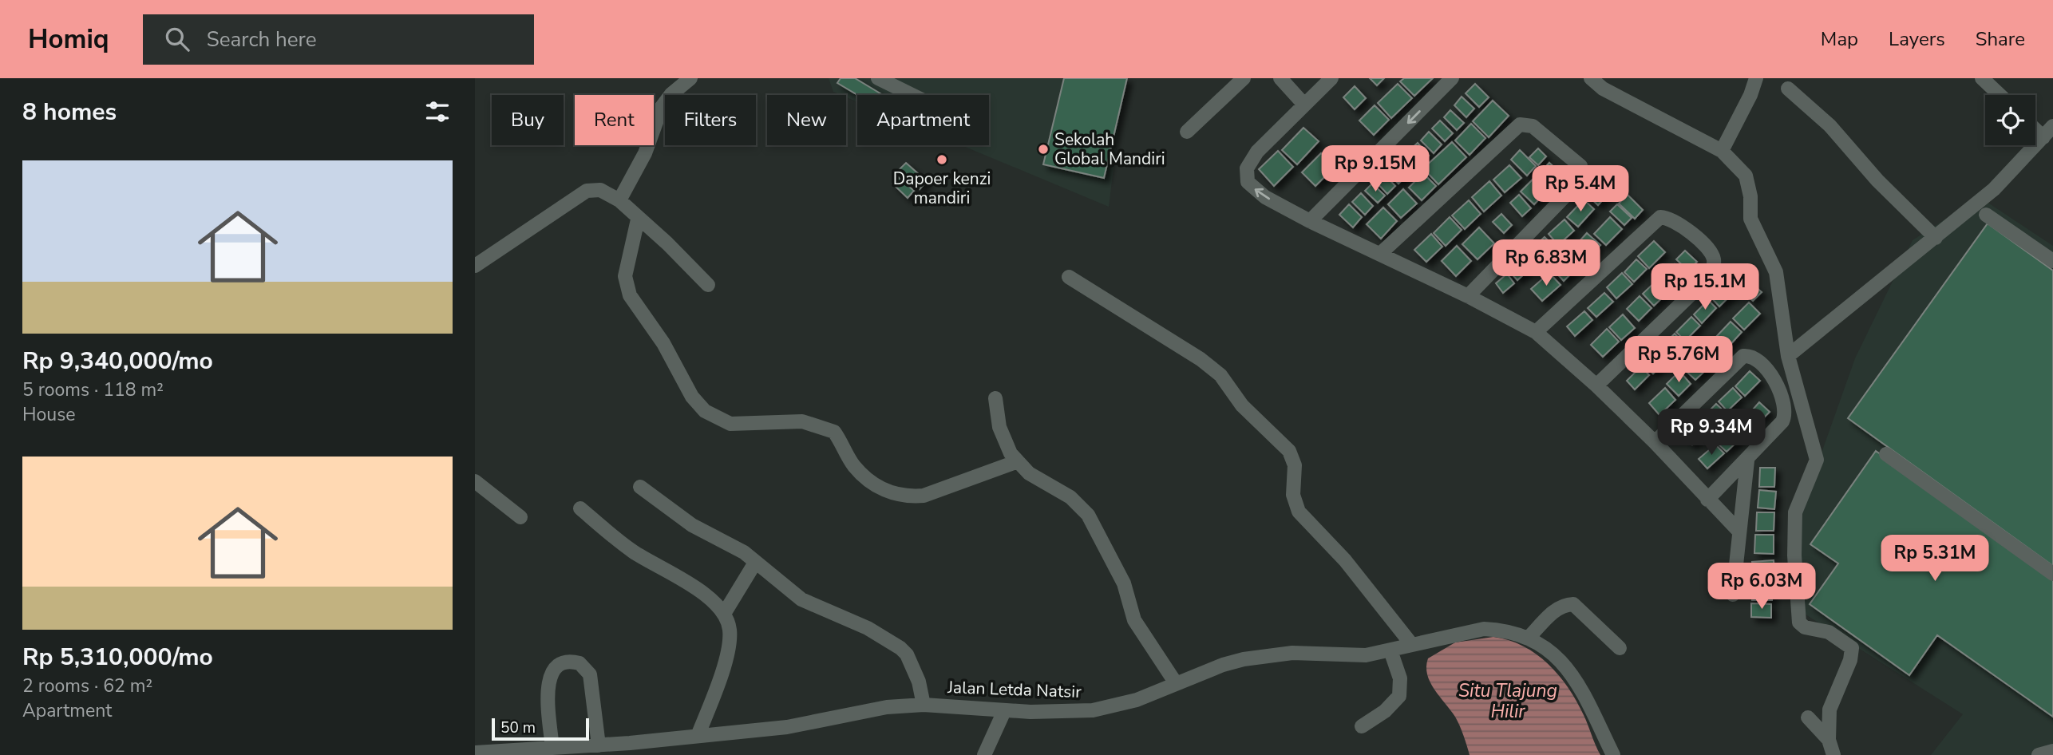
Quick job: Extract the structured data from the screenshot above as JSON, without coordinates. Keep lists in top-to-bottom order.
{
  "streets": {
    "street": ["Jalan Letda Natsir"]
  },
  "water": ["Situ Tlajung Hilir"],
  "places": ["Sekolah Global Mandiri", "Dapoer kenzi mandiri"],
  "scale_bar": "50 m",
  "page": {
    "header": "Homiq",
    "search": "Search here",
    "nav": ["Map", "Layers", "Share"],
    "heading": "8 homes",
    "chip": [
      "Buy",
      "Rent",
      "Filters",
      "New",
      "Apartment"
    ],
    "list": [
      {
        "name": "Rp 9,340,000/mo",
        "note": "5 rooms · 118 m² · House"
      },
      {
        "name": "Rp 5,310,000/mo",
        "note": "2 rooms · 62 m² · Apartment"
      }
    ],
    "price": [
      "Rp 9.15M",
      "Rp 5.4M",
      "Rp 6.83M",
      "Rp 15.1M",
      "Rp 5.76M",
      "Rp 9.34M",
      "Rp 5.31M",
      "Rp 6.03M"
    ],
    "scale": "50 m"
  }
}
